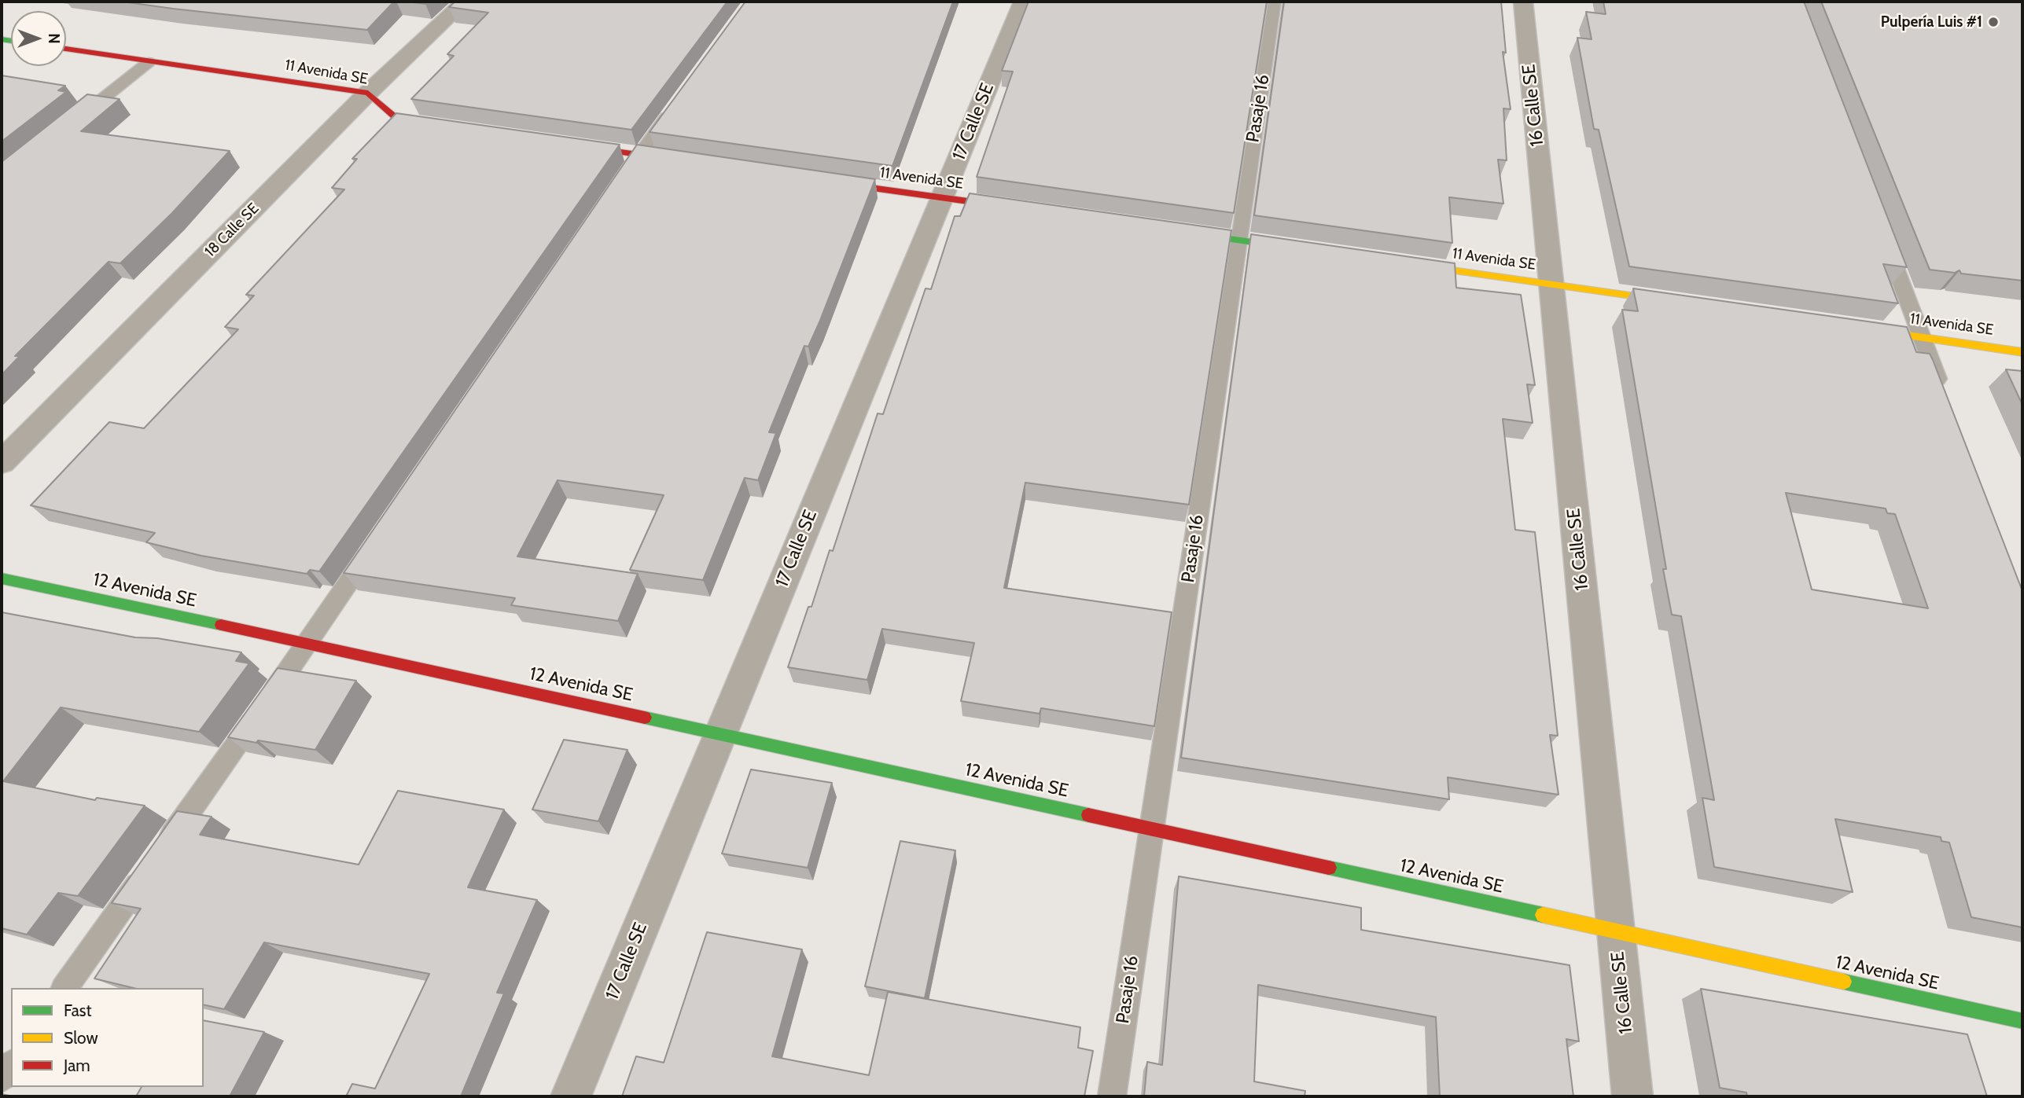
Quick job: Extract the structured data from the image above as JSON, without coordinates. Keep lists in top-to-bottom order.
{
  "streets": {
    "street": [
      "11 Avenida SE",
      "16 Calle SE",
      "17 Calle SE",
      "18 Calle SE",
      "12 Avenida SE"
    ],
    "lane": ["Pasaje 16"]
  },
  "crossings": [
    ["11 Avenida SE", "16 Calle SE"],
    ["11 Avenida SE", "17 Calle SE"],
    ["11 Avenida SE", "18 Calle SE"],
    ["16 Calle SE", "12 Avenida SE"],
    ["Pasaje 16", "12 Avenida SE"],
    ["17 Calle SE", "12 Avenida SE"]
  ],
  "places": ["Pulpería Luis #1"],
  "legend": ["Fast", "Slow", "Jam"],
  "north": "right"
}
